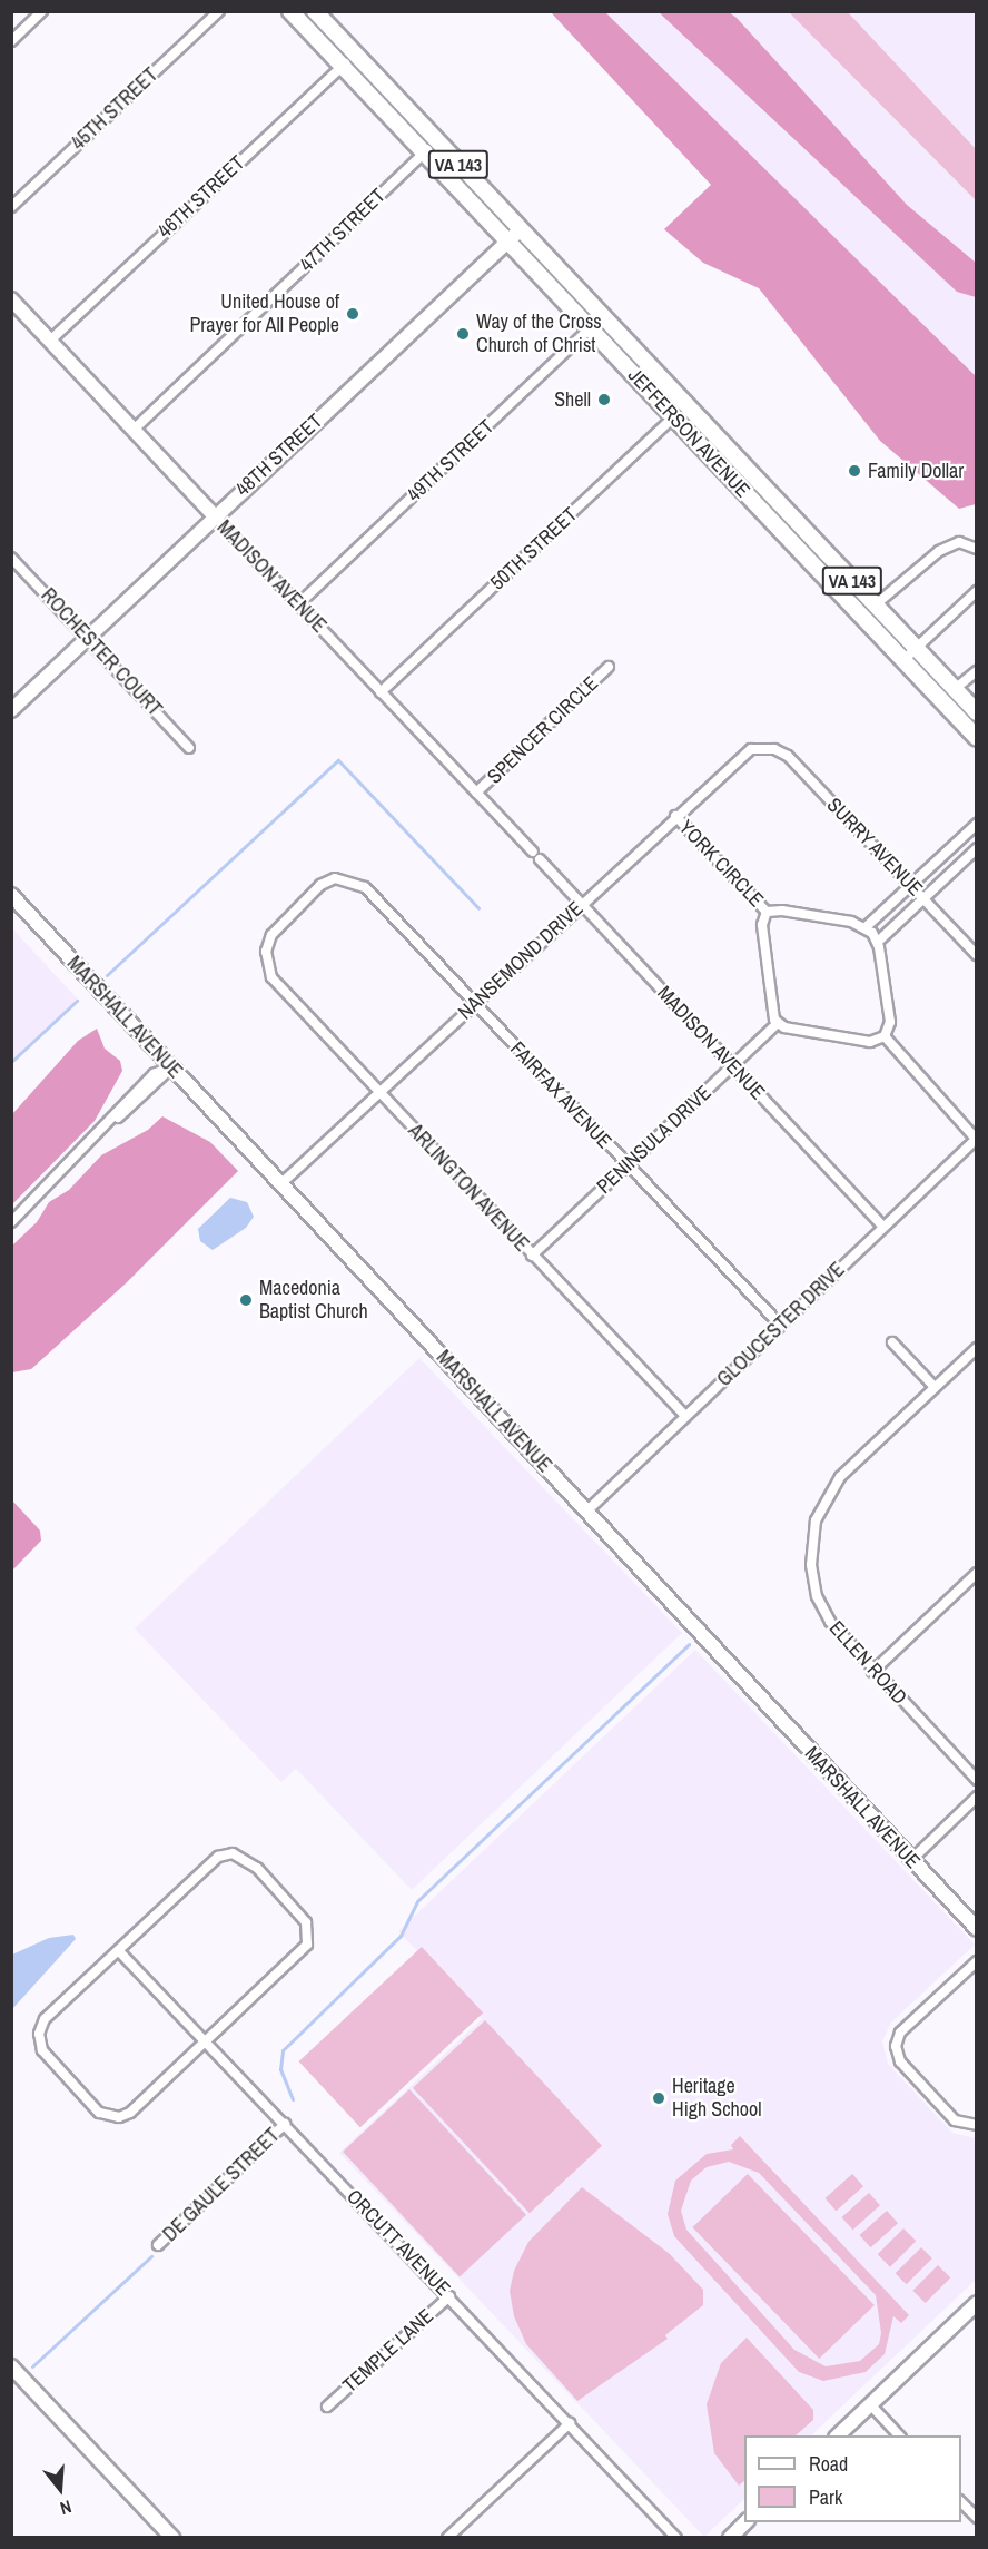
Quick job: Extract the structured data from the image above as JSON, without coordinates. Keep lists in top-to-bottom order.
{
  "streets": {
    "main road": ["VA 143", "JEFFERSON AVENUE"],
    "street": [
      "45TH STREET",
      "46TH STREET",
      "47TH STREET",
      "48TH STREET",
      "49TH STREET",
      "50TH STREET",
      "MADISON AVENUE",
      "ROCHESTER COURT",
      "SPENCER CIRCLE",
      "SURRY AVENUE",
      "YORK CIRCLE",
      "NANSEMOND DRIVE",
      "MARSHALL AVENUE",
      "FAIRFAX AVENUE",
      "PENINSULA DRIVE",
      "ARLINGTON AVENUE",
      "GLOUCESTER DRIVE",
      "ELLEN ROAD",
      "DE GAULE STREET",
      "ORCUTT AVENUE",
      "TEMPLE LANE"
    ]
  },
  "crossings": [
    ["46TH STREET", "JEFFERSON AVENUE"],
    ["46TH STREET", "MADISON AVENUE"],
    ["47TH STREET", "JEFFERSON AVENUE"],
    ["47TH STREET", "MADISON AVENUE"],
    ["JEFFERSON AVENUE", "48TH STREET"],
    ["JEFFERSON AVENUE", "49TH STREET"],
    ["JEFFERSON AVENUE", "50TH STREET"],
    ["48TH STREET", "MADISON AVENUE"],
    ["48TH STREET", "ROCHESTER COURT"],
    ["49TH STREET", "MADISON AVENUE"],
    ["50TH STREET", "MADISON AVENUE"],
    ["MADISON AVENUE", "SPENCER CIRCLE"],
    ["MADISON AVENUE", "NANSEMOND DRIVE"],
    ["MADISON AVENUE", "PENINSULA DRIVE"],
    ["MADISON AVENUE", "GLOUCESTER DRIVE"],
    ["SURRY AVENUE", "NANSEMOND DRIVE"],
    ["YORK CIRCLE", "NANSEMOND DRIVE"],
    ["YORK CIRCLE", "PENINSULA DRIVE"],
    ["NANSEMOND DRIVE", "MARSHALL AVENUE"],
    ["NANSEMOND DRIVE", "FAIRFAX AVENUE"],
    ["NANSEMOND DRIVE", "ARLINGTON AVENUE"],
    ["MARSHALL AVENUE", "GLOUCESTER DRIVE"],
    ["FAIRFAX AVENUE", "PENINSULA DRIVE"],
    ["FAIRFAX AVENUE", "ARLINGTON AVENUE"],
    ["FAIRFAX AVENUE", "GLOUCESTER DRIVE"],
    ["PENINSULA DRIVE", "ARLINGTON AVENUE"],
    ["ARLINGTON AVENUE", "GLOUCESTER DRIVE"],
    ["DE GAULE STREET", "ORCUTT AVENUE"],
    ["ORCUTT AVENUE", "TEMPLE LANE"]
  ],
  "places": [
    "United House of Prayer for All People",
    "Way of the Cross Church of Christ",
    "Shell",
    "Family Dollar",
    "Macedonia Baptist Church",
    "Heritage High School"
  ],
  "legend": ["Road", "Park"],
  "north": "bottom"
}
